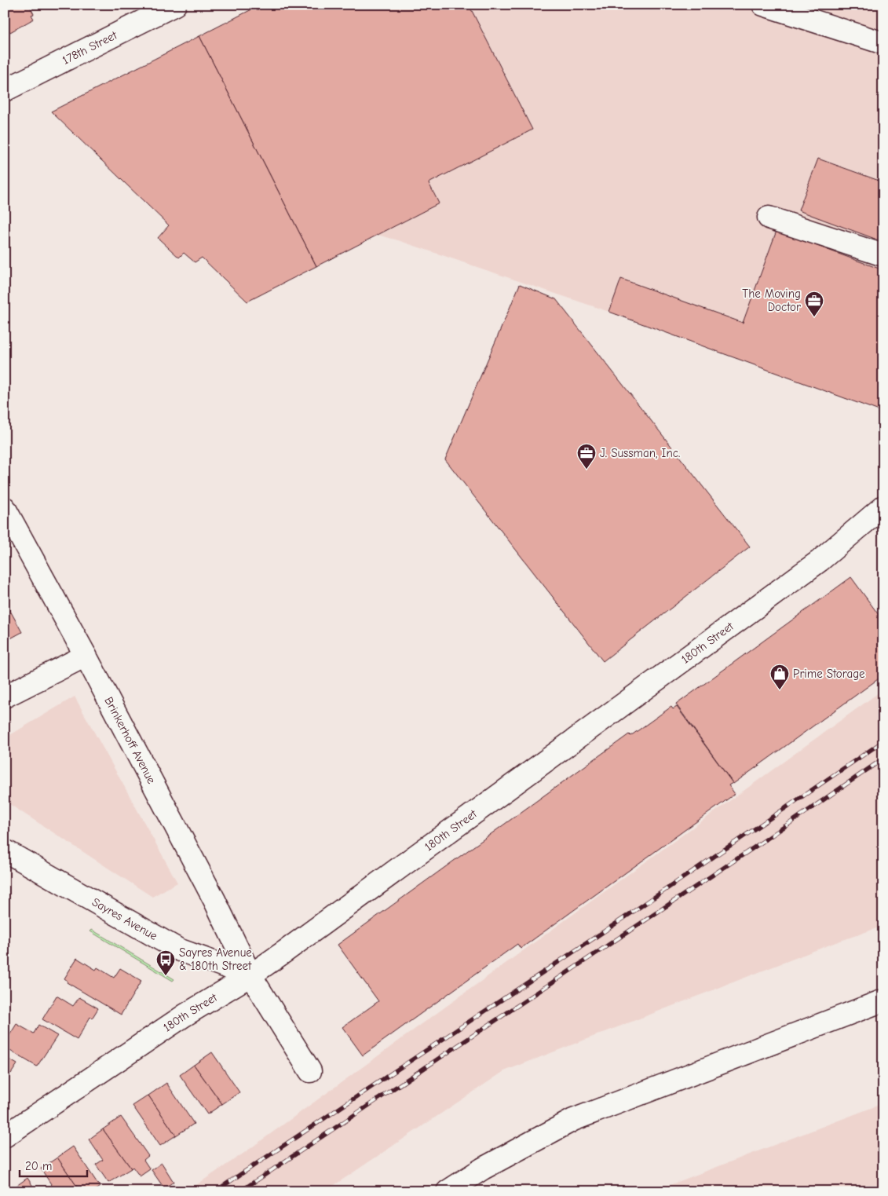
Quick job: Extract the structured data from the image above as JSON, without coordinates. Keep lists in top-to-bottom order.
{
  "streets": {
    "street": [
      "178th Street",
      "180th Street",
      "Brinkerhoff Avenue",
      "Sayres Avenue"
    ]
  },
  "crossings": [
    ["180th Street", "Brinkerhoff Avenue"],
    ["180th Street", "Sayres Avenue"],
    ["Brinkerhoff Avenue", "Sayres Avenue"]
  ],
  "places": {
    "office": ["The Moving Doctor", "J. Sussman, Inc."],
    "shop": ["Prime Storage"],
    "bus stop": ["Sayres Avenue & 180th Street"]
  },
  "scale_bar": "20 m"
}
